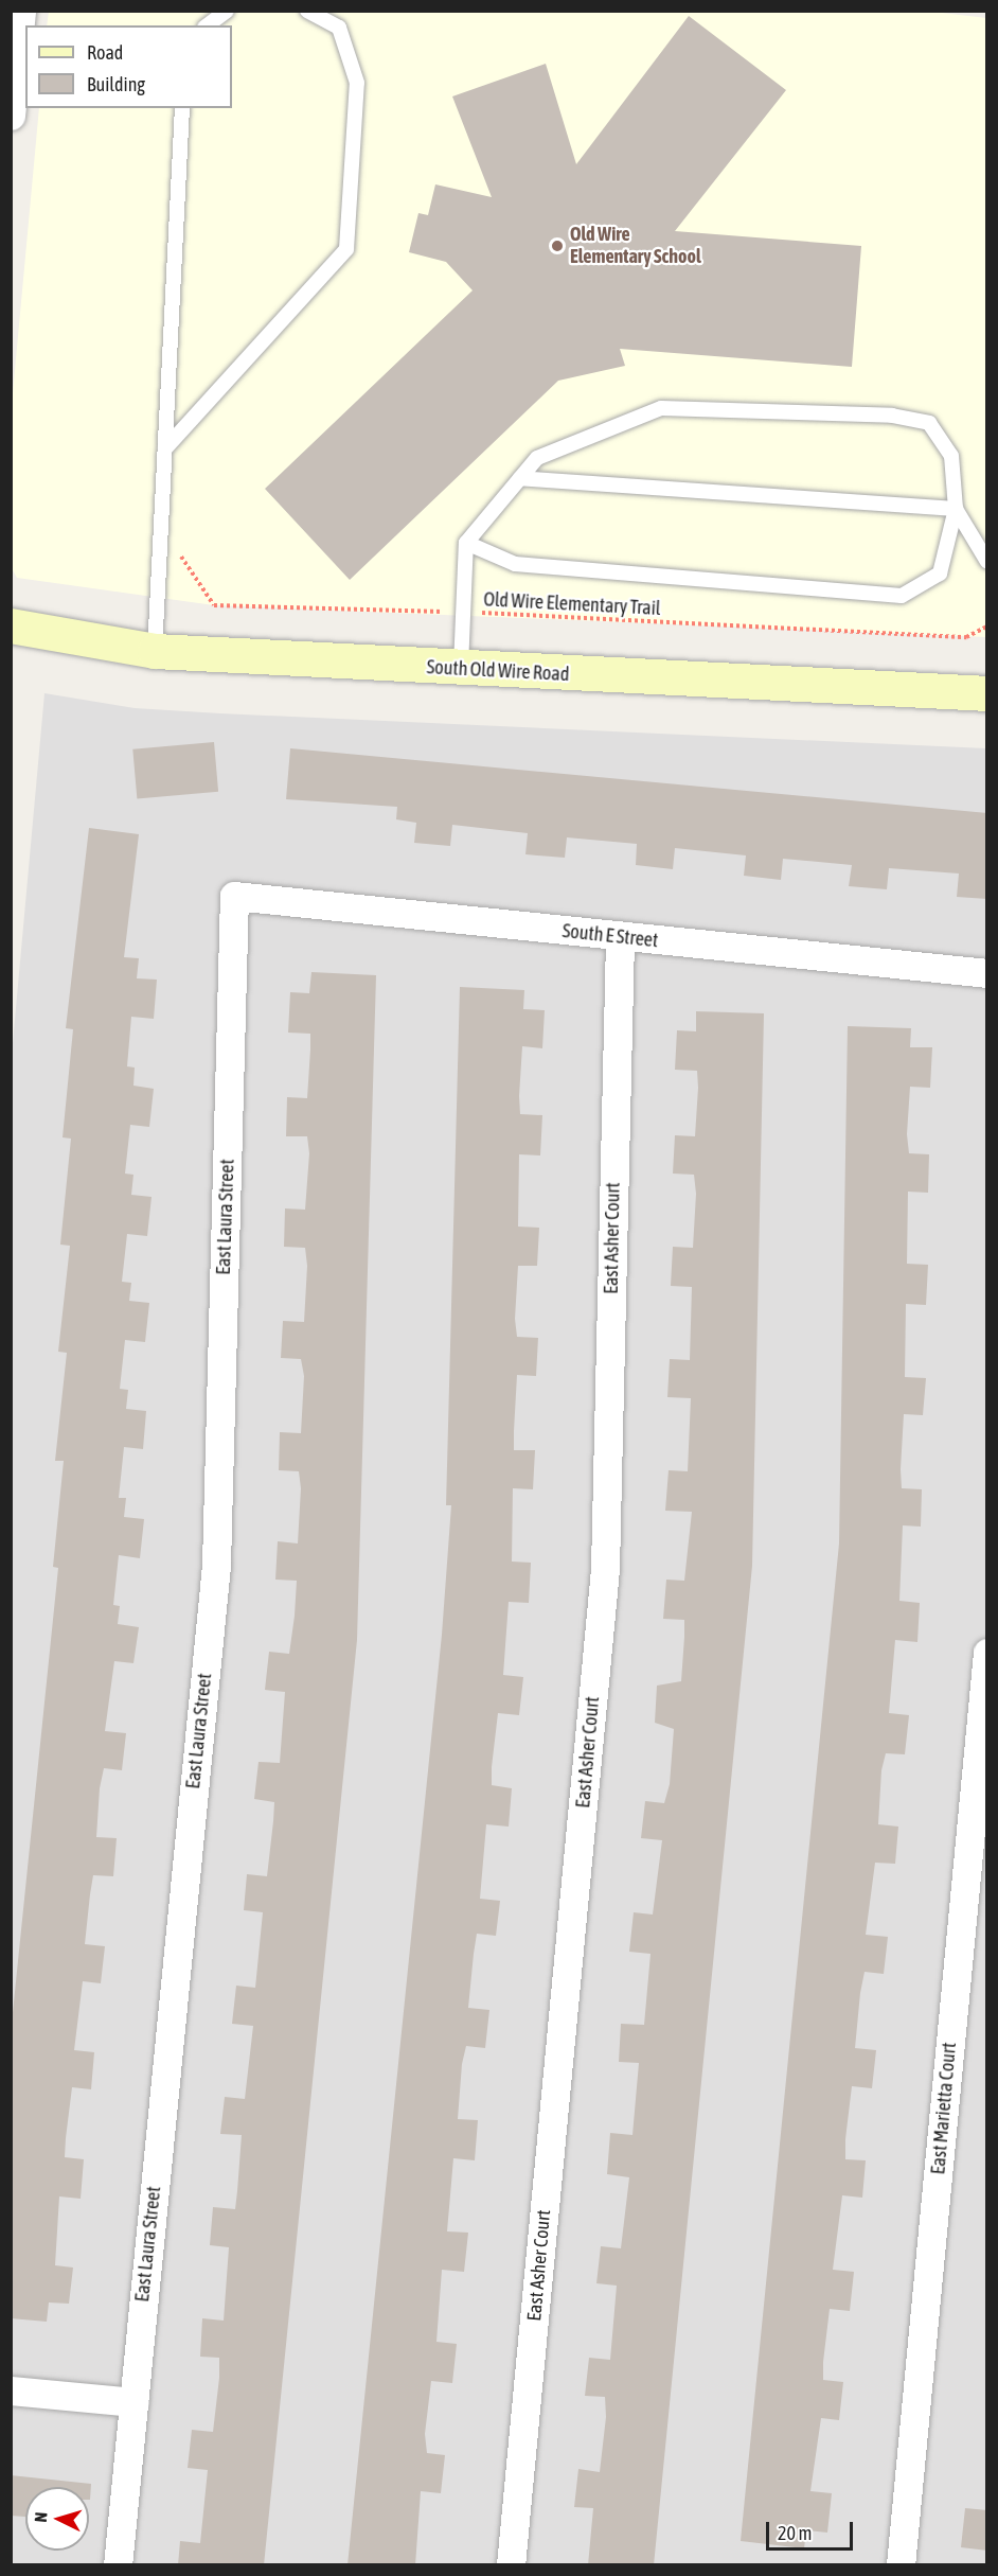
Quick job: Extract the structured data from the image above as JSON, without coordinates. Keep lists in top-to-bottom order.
{
  "streets": {
    "street": [
      "South Old Wire Road",
      "South E Street",
      "East Laura Street",
      "East Asher Court",
      "East Marietta Court"
    ],
    "path": ["Old Wire Elementary Trail"]
  },
  "crossings": [
    ["South E Street", "East Laura Street"],
    ["South E Street", "East Asher Court"]
  ],
  "places": ["Old Wire Elementary School"],
  "legend": ["Road", "Building"],
  "scale_bar": "20 m",
  "north": "left"
}
